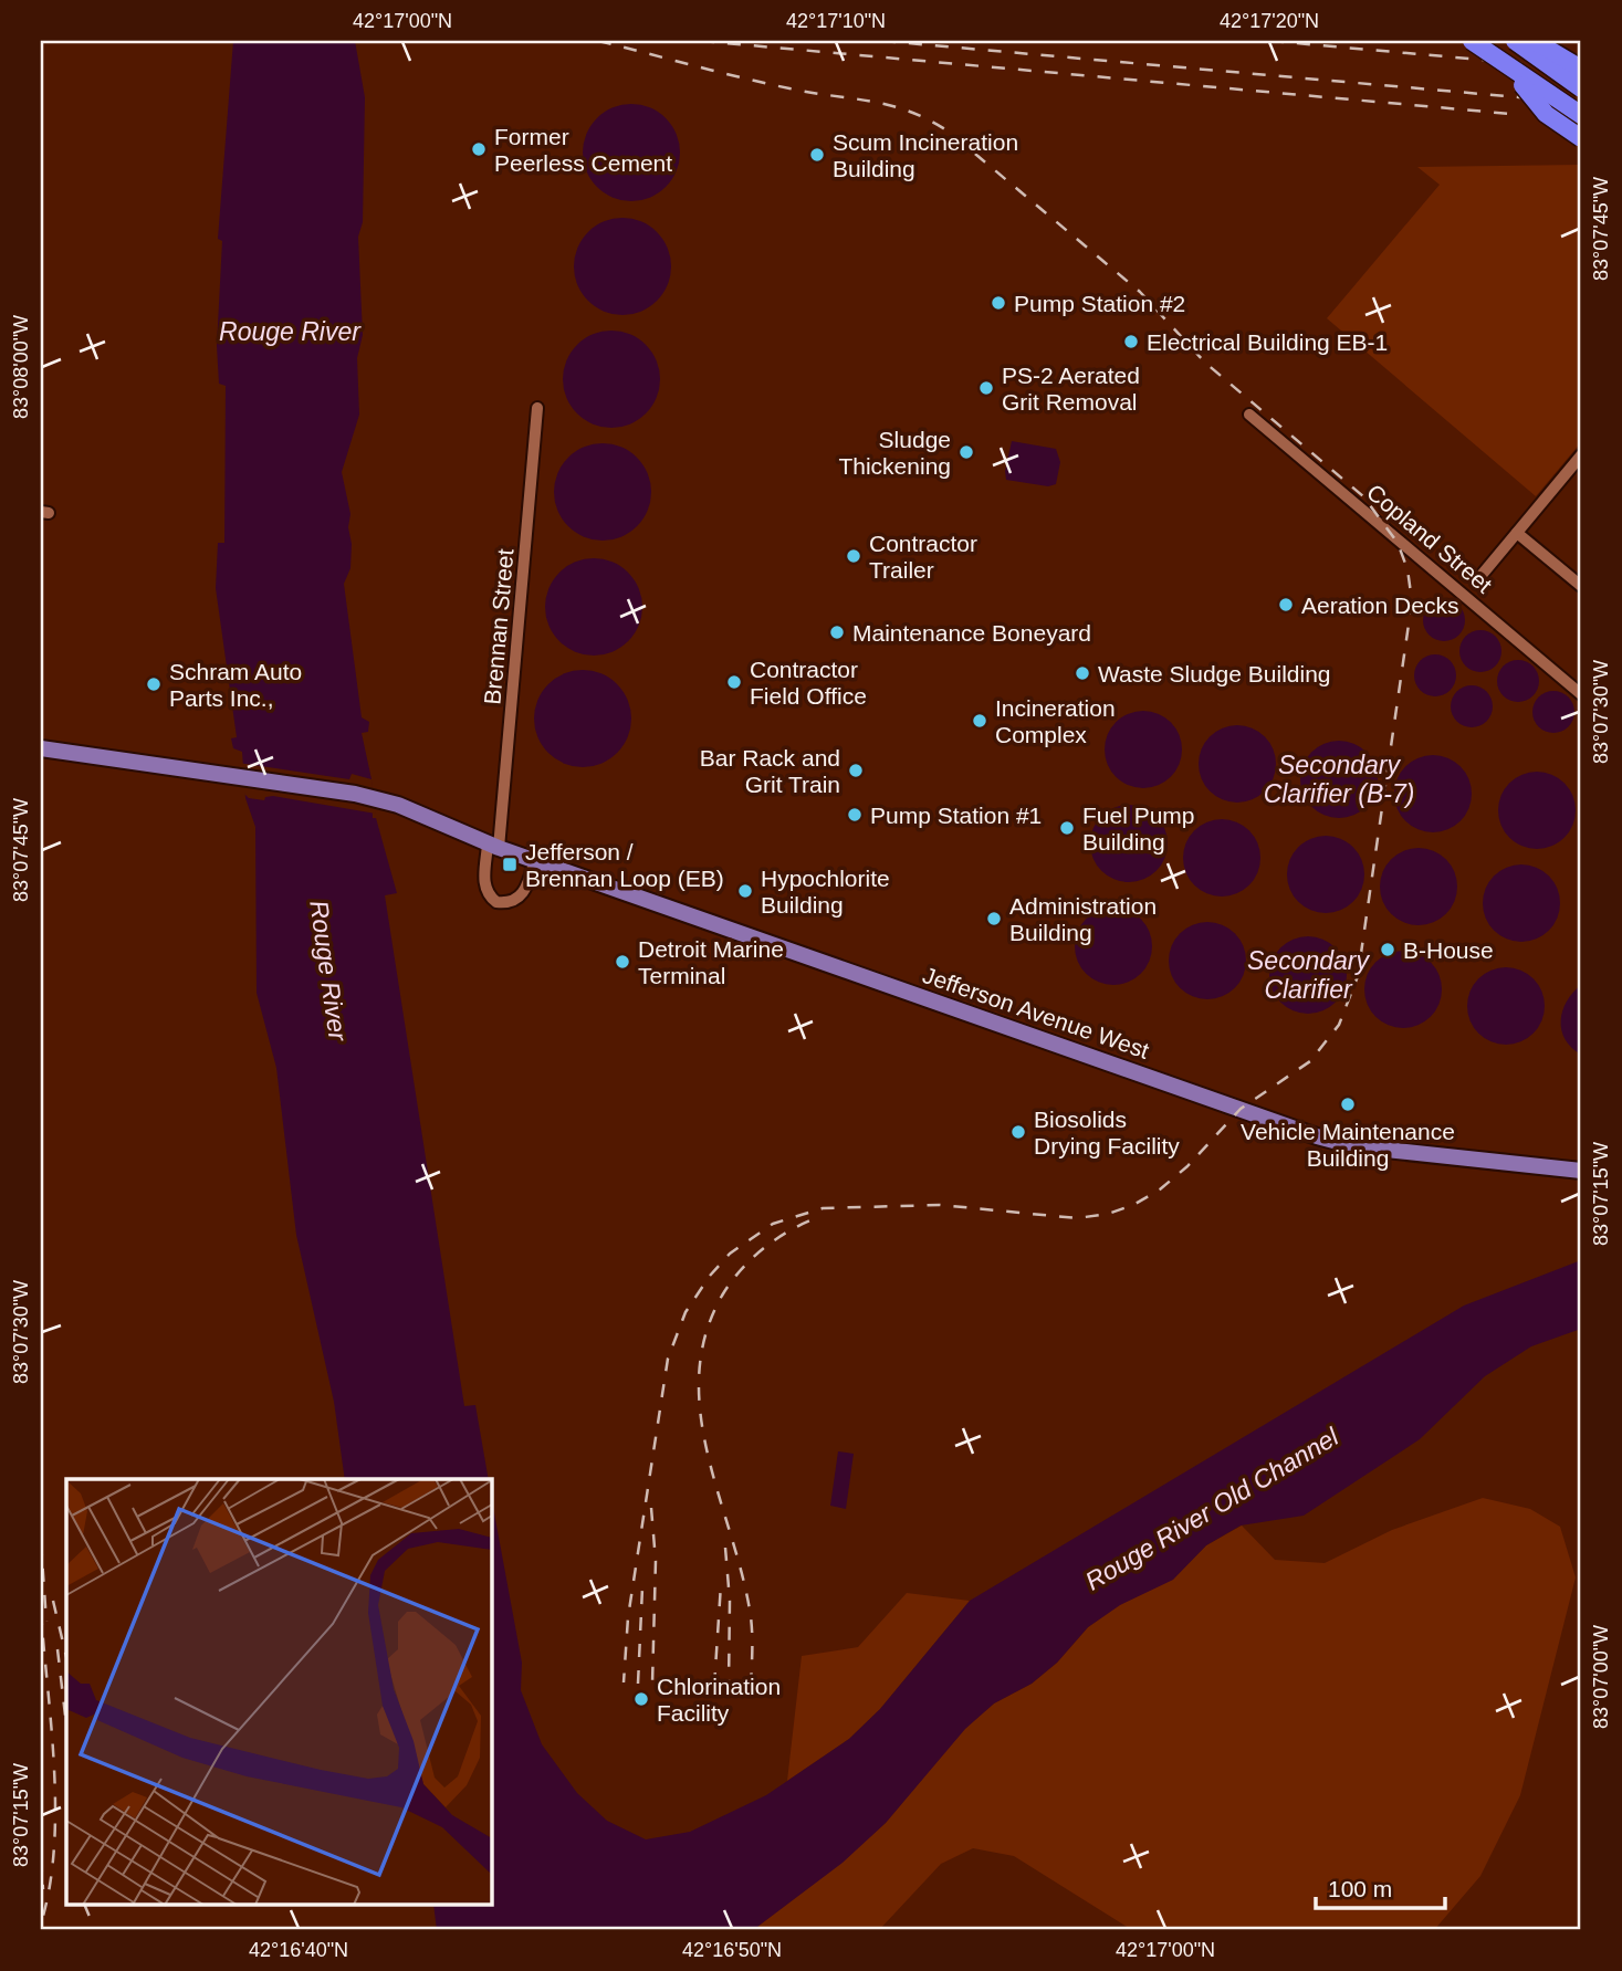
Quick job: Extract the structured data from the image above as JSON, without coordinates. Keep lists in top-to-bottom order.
{
  "streets": {
    "main road": ["Jefferson Avenue West"],
    "street": ["Copland Street", "Brennan Street"]
  },
  "crossings": [
    ["Brennan Street", "Jefferson Avenue West"]
  ],
  "water": [
    "Rouge River",
    "Secondary Clarifier (B-7)",
    "Secondary Clarifier",
    "Rouge River Old Channel"
  ],
  "places": {
    "other": [
      "Former Peerless Cement",
      "Scum Incineration Building",
      "Pump Station #2",
      "Electrical Building EB-1",
      "PS-2 Aerated Grit Removal",
      "Sludge Thickening",
      "Contractor Trailer",
      "Aeration Decks",
      "Maintenance Boneyard",
      "Waste Sludge Building",
      "Contractor Field Office",
      "Schram Auto Parts Inc.,",
      "Incineration Complex",
      "Bar Rack and Grit Train",
      "Pump Station #1",
      "Fuel Pump Building",
      "Hypochlorite Building",
      "Administration Building",
      "B-House",
      "Detroit Marine Terminal",
      "Vehicle Maintenance Building",
      "Biosolids Drying Facility",
      "Chlorination Facility"
    ],
    "transit": ["Jefferson / Brennan Loop (EB)"]
  },
  "scale_bar": "100 m",
  "coordinates": [
    "42°17'00\"N",
    "42°17'10\"N",
    "42°17'20\"N",
    "83°07'45\"W",
    "83°08'00\"W",
    "83°07'30\"W",
    "83°07'15\"W",
    "83°07'00\"W",
    "42°16'40\"N",
    "42°16'50\"N"
  ]
}
